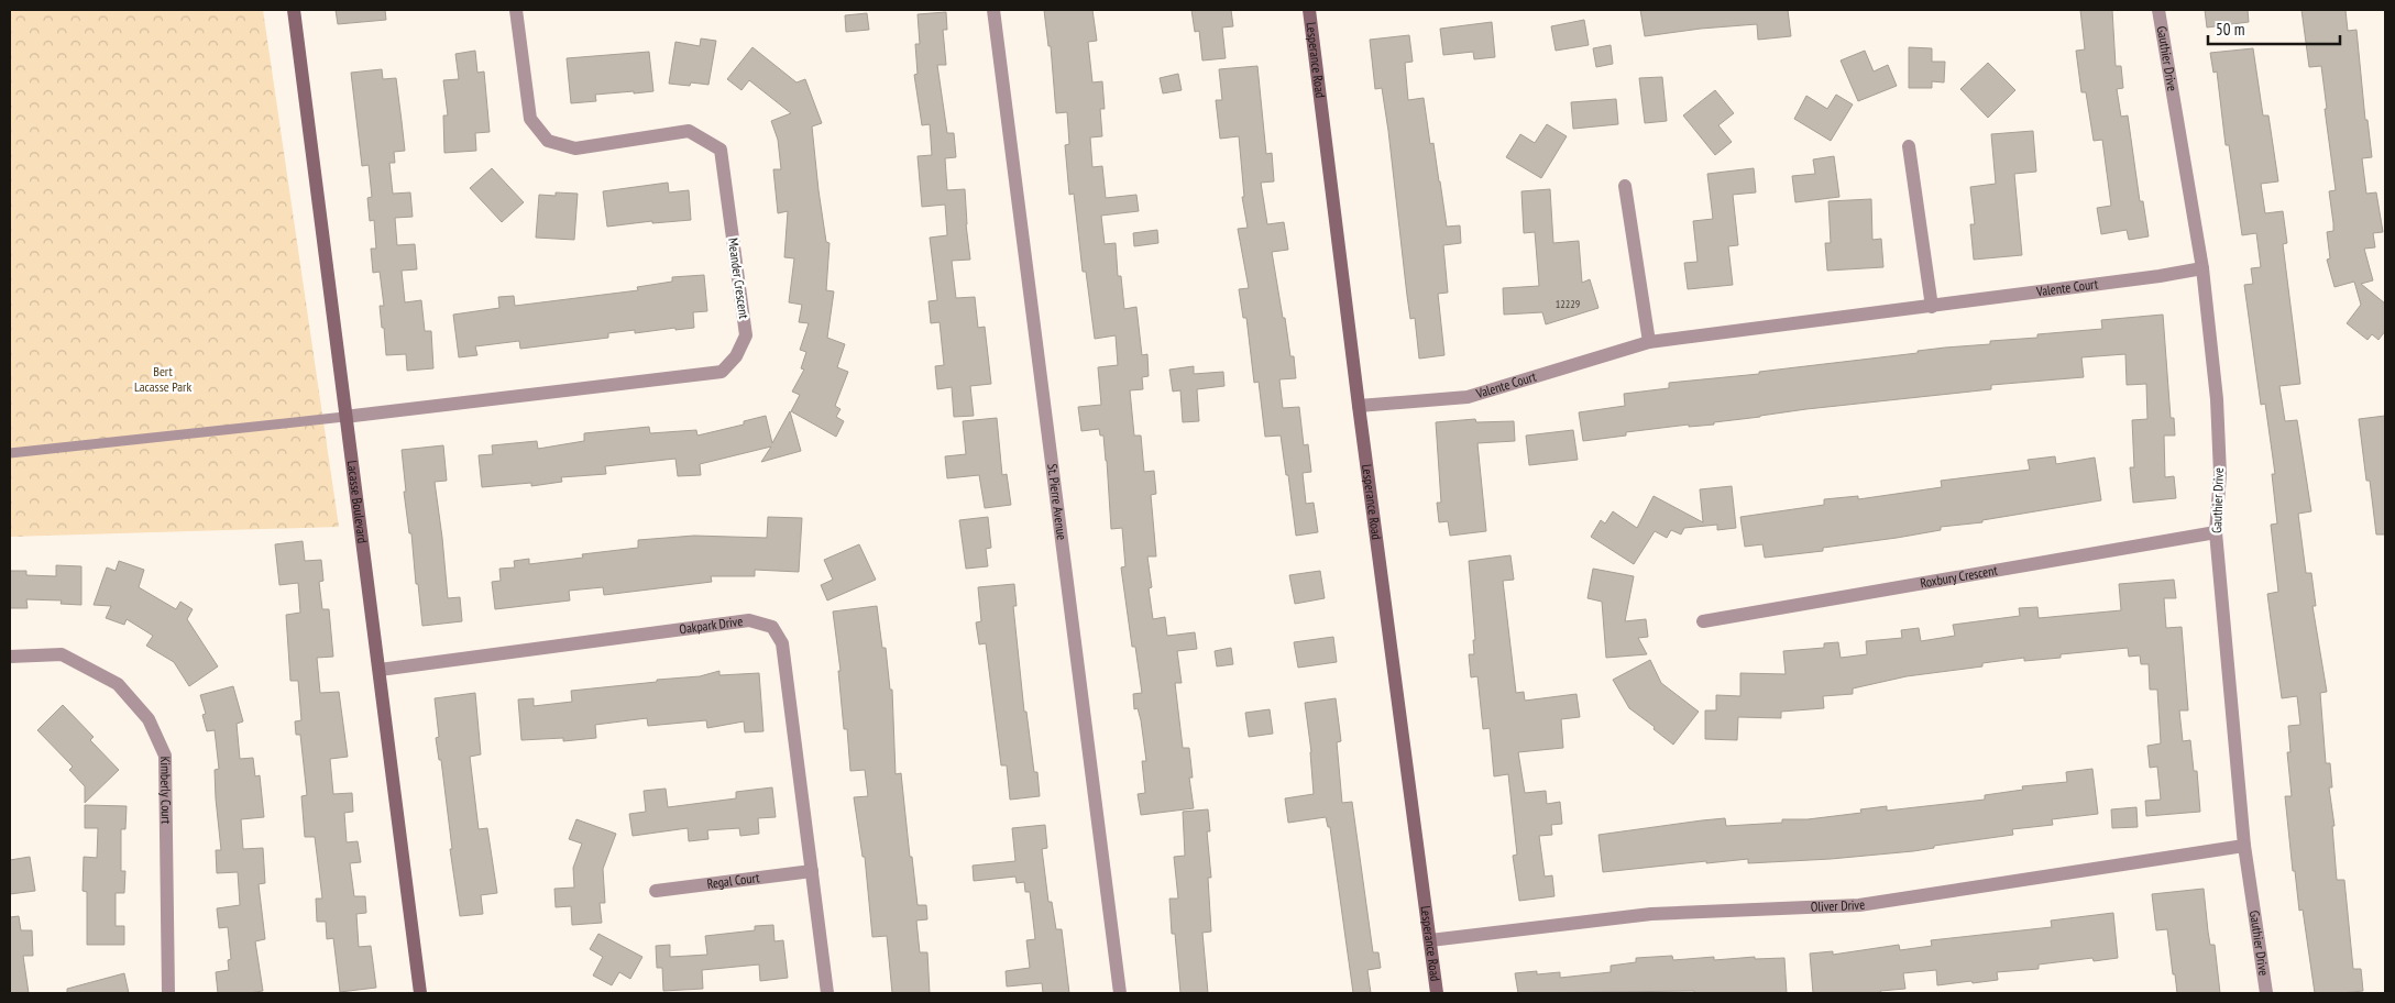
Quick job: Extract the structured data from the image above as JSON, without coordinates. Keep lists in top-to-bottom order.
{
  "streets": {
    "main road": ["Lesperance Road", "Lacasse Boulevard"],
    "street": [
      "Gauthier Drive",
      "Meander Crescent",
      "Valente Court",
      "St. Pierre Avenue",
      "Roxbury Crescent",
      "Oakpark Drive",
      "Kimberly Court",
      "Regal Court",
      "Oliver Drive"
    ]
  },
  "crossings": [
    ["Lesperance Road", "Valente Court"],
    ["Lesperance Road", "Oliver Drive"],
    ["Gauthier Drive", "Valente Court"],
    ["Gauthier Drive", "Roxbury Crescent"],
    ["Gauthier Drive", "Oliver Drive"],
    ["Meander Crescent", "Lacasse Boulevard"],
    ["Lacasse Boulevard", "Oakpark Drive"],
    ["Oakpark Drive", "Regal Court"]
  ],
  "parks": ["Bert Lacasse Park"],
  "house_numbers": ["12229"],
  "scale_bar": "50 m"
}
